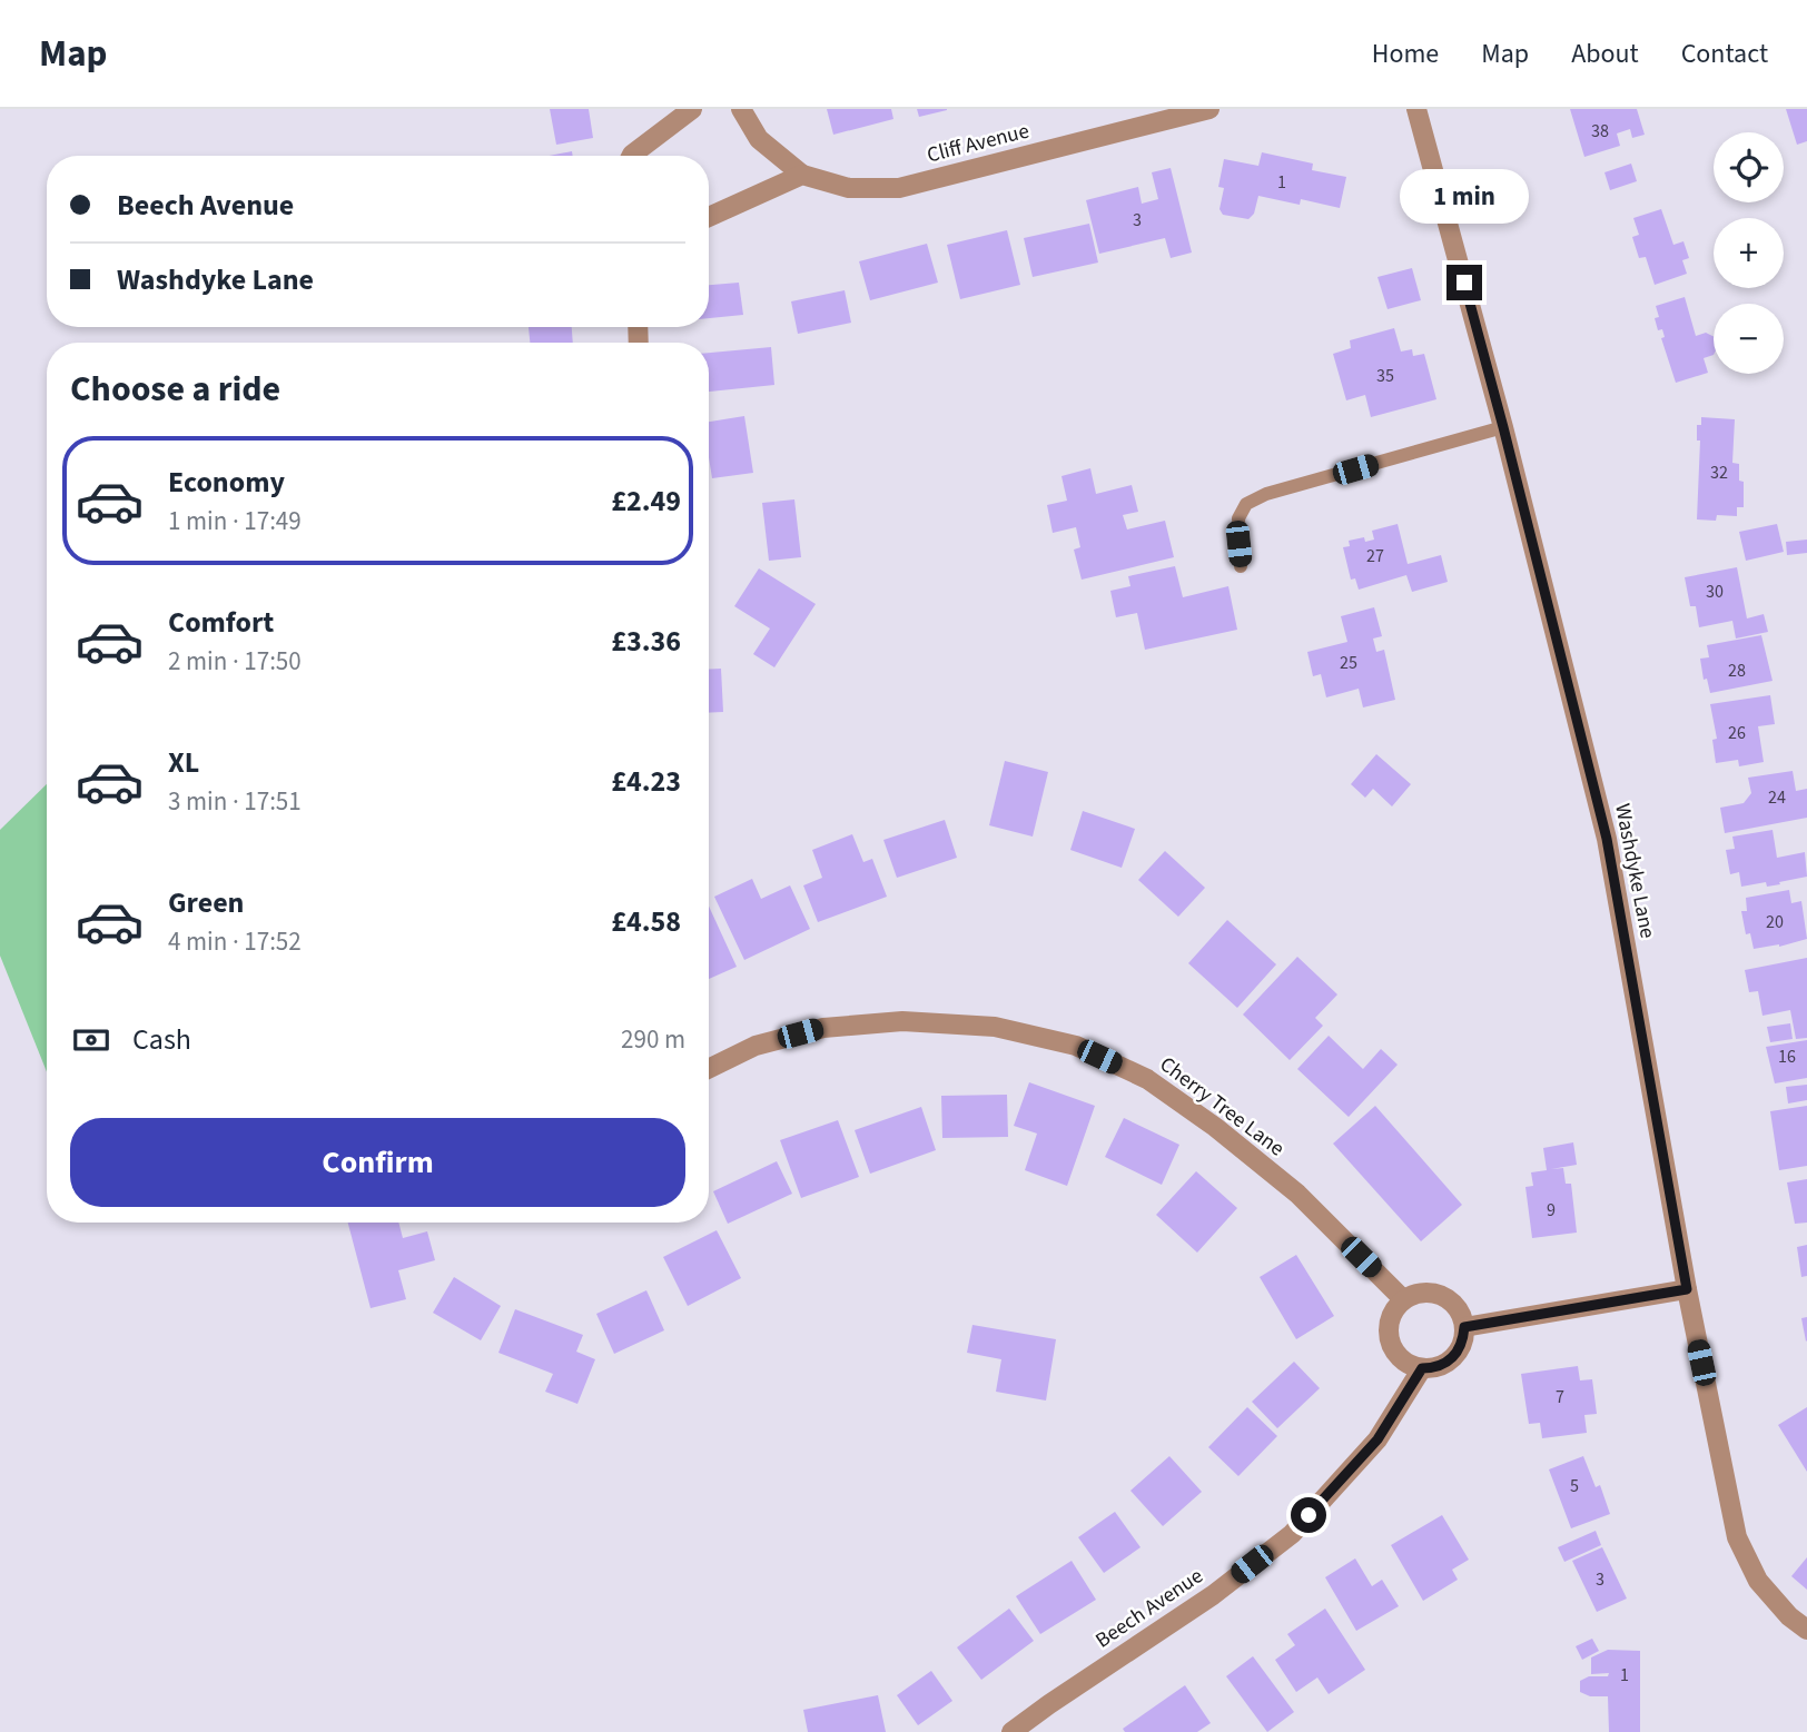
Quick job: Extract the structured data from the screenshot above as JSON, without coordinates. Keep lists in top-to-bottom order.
{
  "streets": {
    "street": [
      "Cliff Avenue",
      "Washdyke Lane",
      "Cherry Tree Lane",
      "Beech Avenue"
    ]
  },
  "crossings": [
    ["Cherry Tree Lane", "Beech Avenue"]
  ],
  "house_numbers": [
    "38",
    "1",
    "3",
    "35",
    "32",
    "27",
    "30",
    "25",
    "28",
    "26",
    "24",
    "20",
    "16",
    "9",
    "7",
    "5",
    "3",
    "1"
  ],
  "page": {
    "header": "Map",
    "nav": [
      "Home",
      "Map",
      "About",
      "Contact"
    ],
    "map_buttons": ["+", "−"],
    "banner": ["Beech Avenue", "Washdyke Lane"],
    "bubble": "1 min",
    "heading": "Choose a ride",
    "list": [
      {
        "name": "Economy",
        "note": "1 min · 17:49",
        "value": "£2.49"
      },
      {
        "name": "Comfort",
        "note": "2 min · 17:50",
        "value": "£3.36"
      },
      {
        "name": "XL",
        "note": "3 min · 17:51",
        "value": "£4.23"
      },
      {
        "name": "Green",
        "note": "4 min · 17:52",
        "value": "£4.58"
      }
    ],
    "pay": ["Cash", "290 m"],
    "buttons": "Confirm"
  }
}
